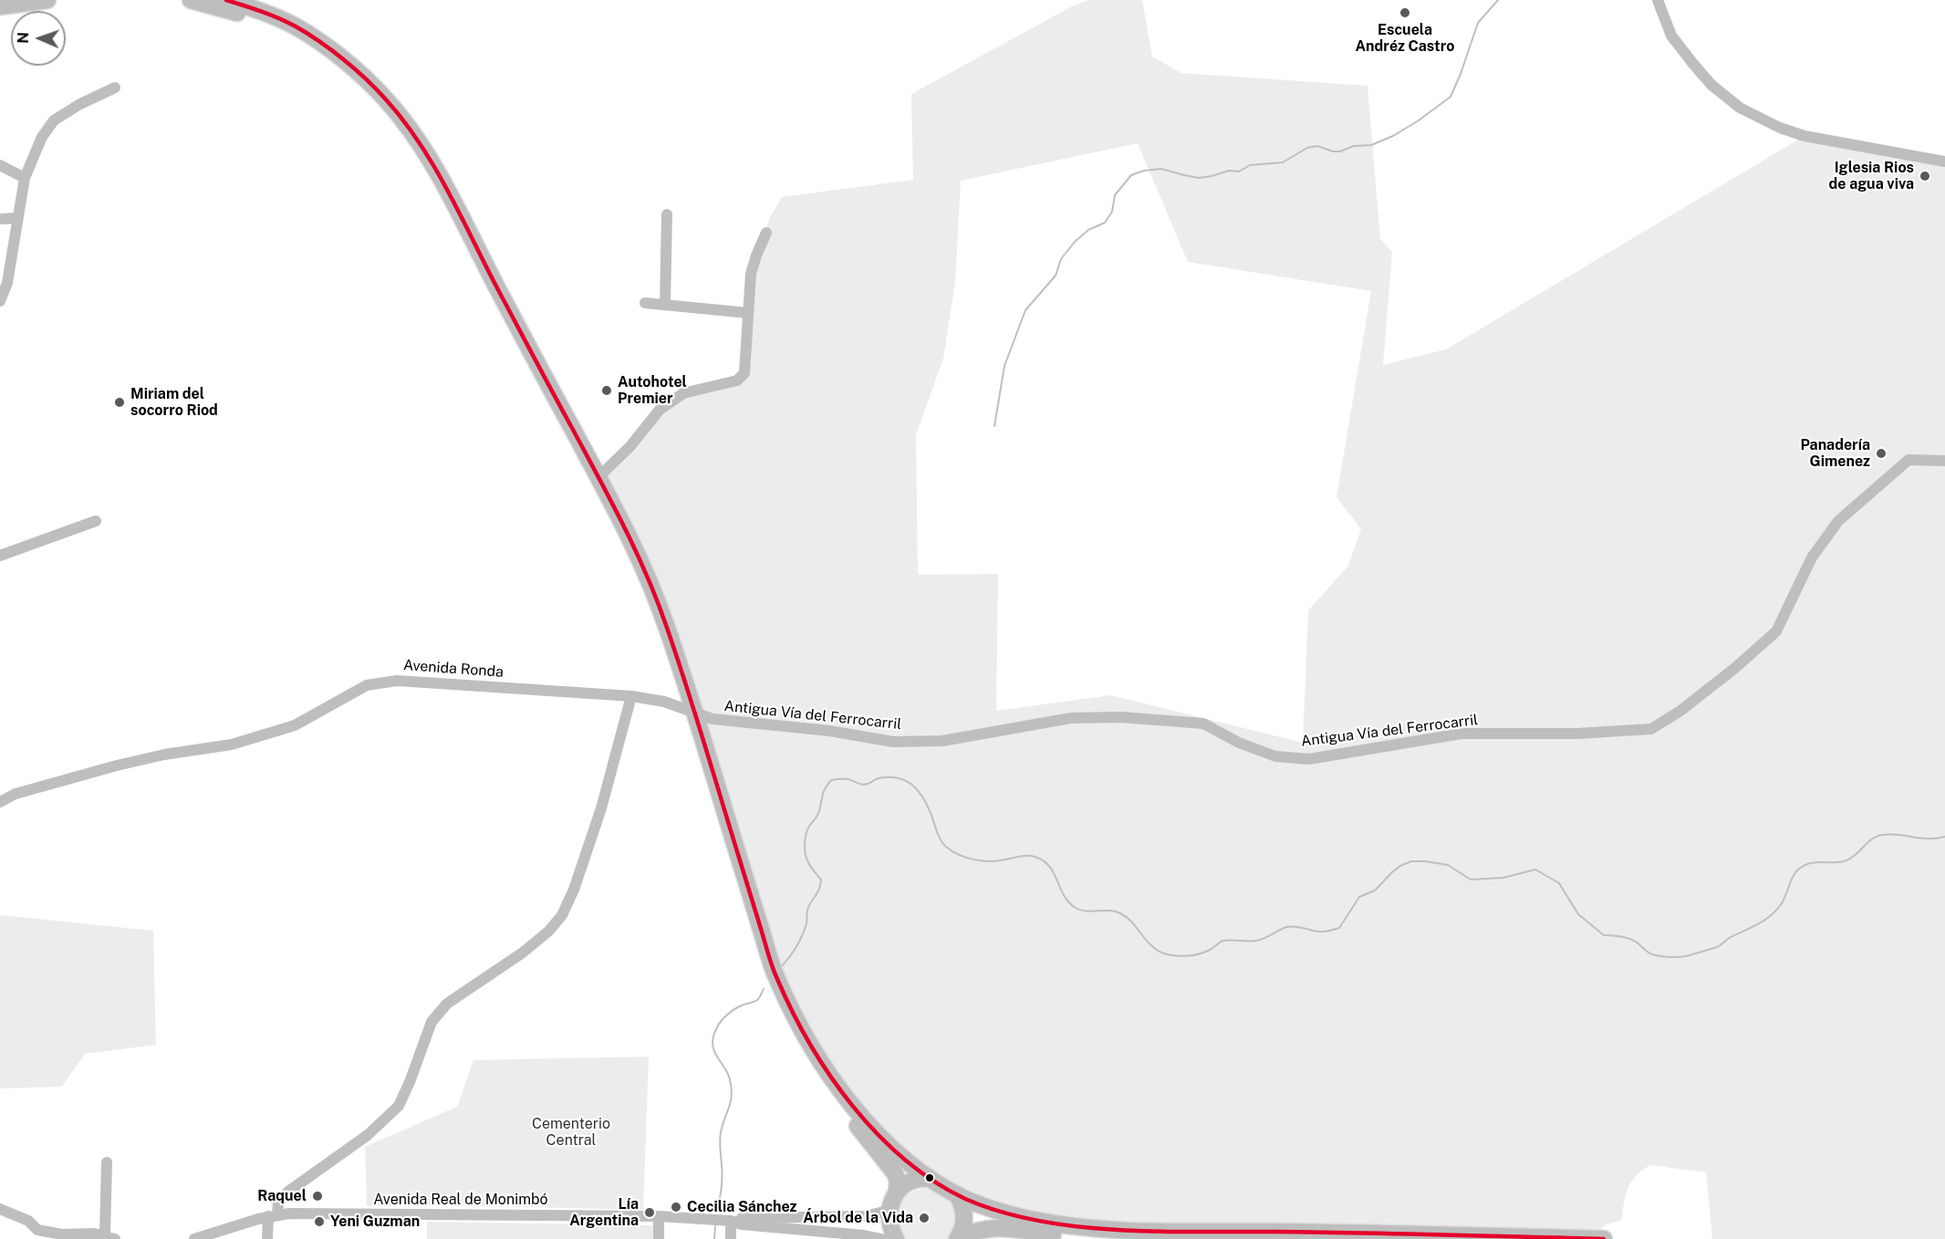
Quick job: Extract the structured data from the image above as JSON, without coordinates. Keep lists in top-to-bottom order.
{
  "streets": {
    "street": ["Avenida Ronda", "Antigua Vía del Ferrocarril", "Avenida Real de Monimbó"]
  },
  "crossings": [
    ["Avenida Ronda", "Antigua Vía del Ferrocarril"]
  ],
  "parks": ["Cementerio Central"],
  "places": [
    "Escuela Andréz Castro",
    "Iglesia Rios de agua viva",
    "Autohotel Premier",
    "Miriam del socorro Riod",
    "Panadería Gimenez",
    "Raquel",
    "Cecilia Sánchez",
    "Lía Argentina",
    "Árbol de la Vida",
    "Yeni Guzman"
  ],
  "north": "left"
}
